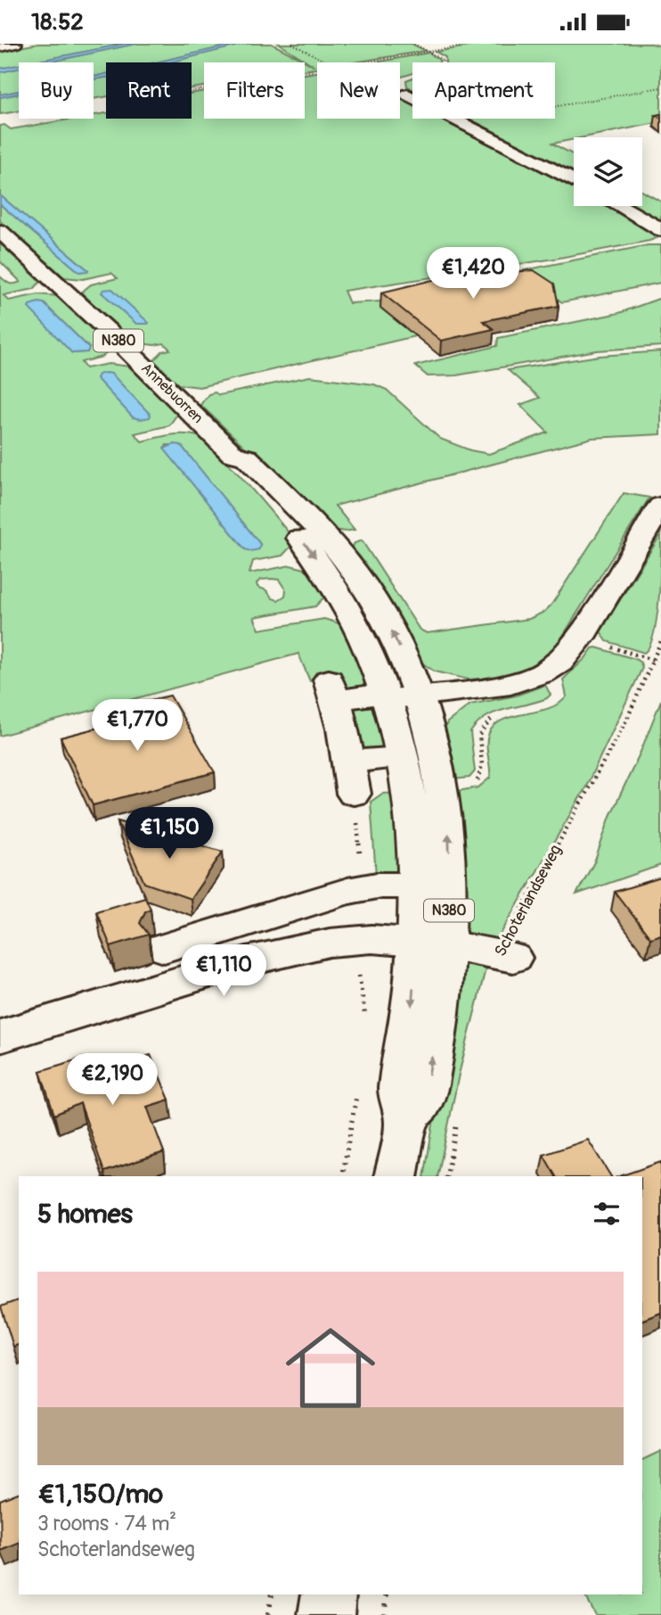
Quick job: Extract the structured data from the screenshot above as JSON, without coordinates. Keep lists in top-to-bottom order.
{
  "streets": {
    "main road": ["N380", "Annebuorren"],
    "path": ["Schoterlandseweg"]
  },
  "crossings": [
    ["N380", "Annebuorren"]
  ],
  "page": {
    "status": "18:52",
    "chip": [
      "Buy",
      "Rent",
      "Filters",
      "New",
      "Apartment"
    ],
    "price": [
      "€1,420",
      "€1,770",
      "€1,150",
      "€1,110",
      "€2,190"
    ],
    "heading": "5 homes",
    "list": [
      {
        "name": "€1,150/mo",
        "note": "3 rooms · 74 m² · Schoterlandseweg"
      }
    ]
  }
}
